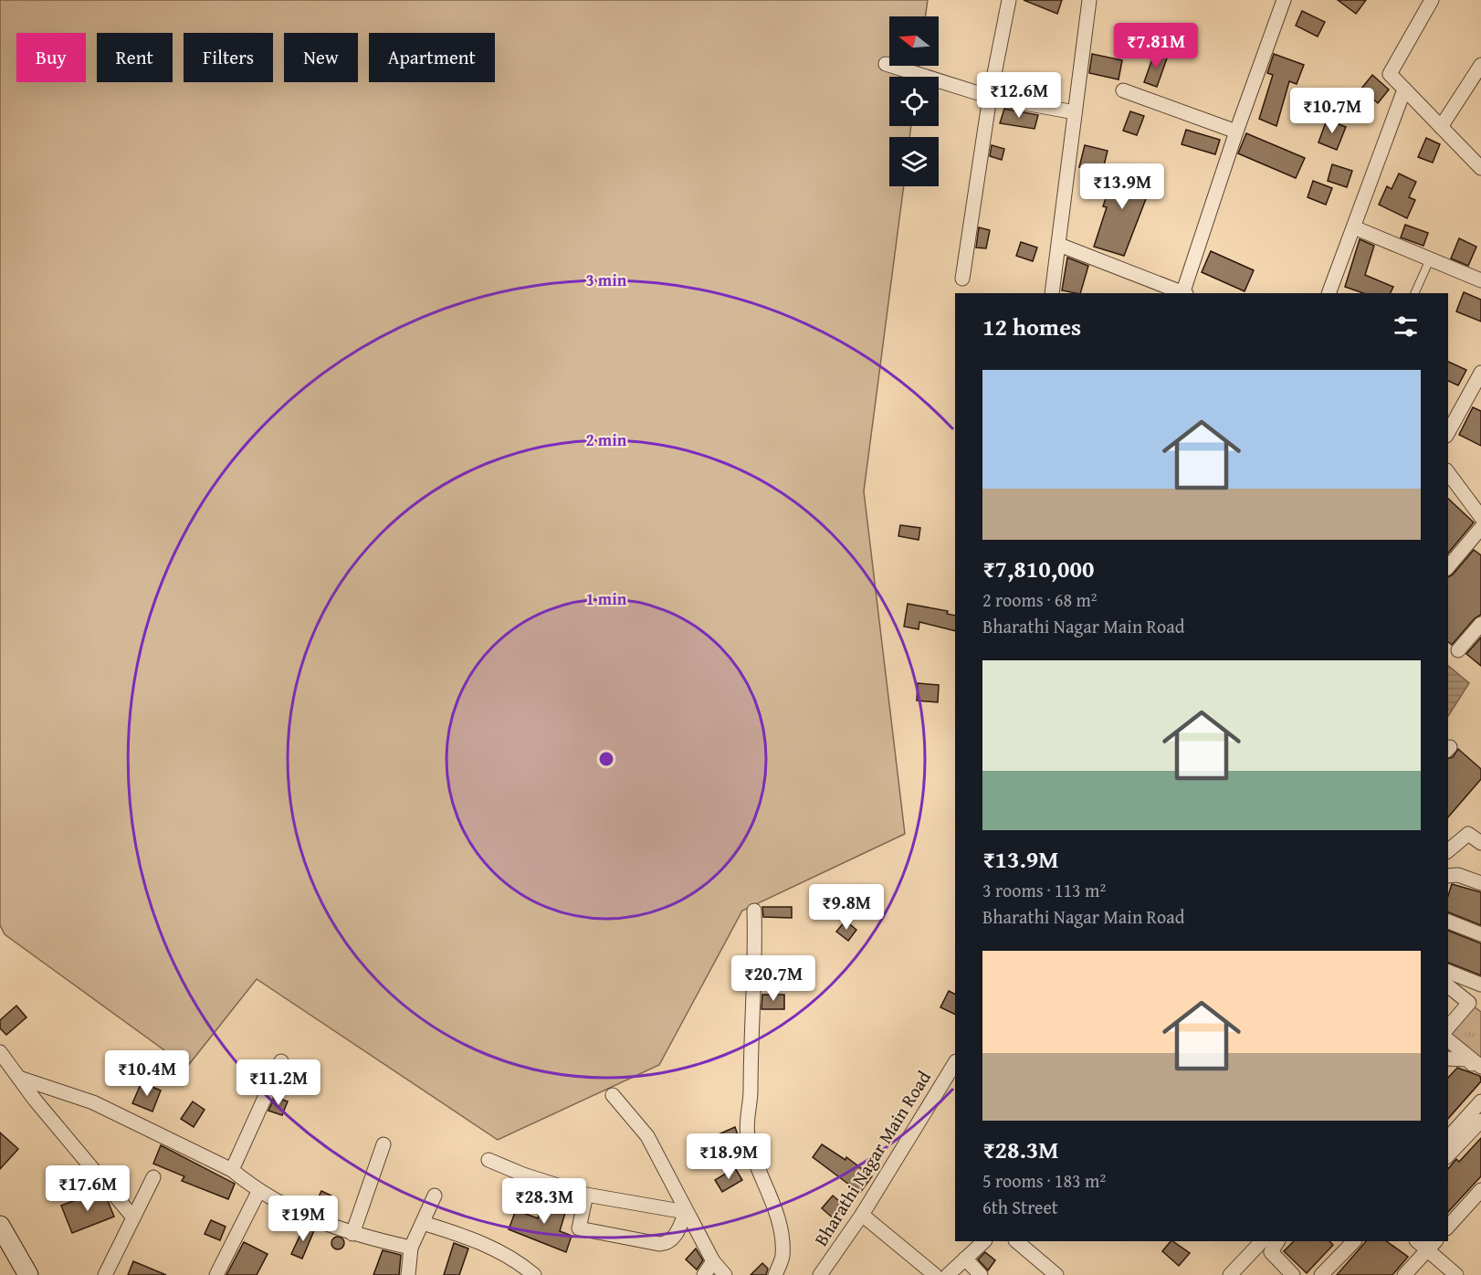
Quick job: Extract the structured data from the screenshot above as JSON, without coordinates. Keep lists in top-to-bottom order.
{
  "streets": {
    "street": ["Bharathi Nagar Main Road"]
  },
  "north": "left",
  "page": {
    "price": [
      "₹7.81M",
      "₹12.6M",
      "₹10.7M",
      "₹13.9M",
      "₹9.8M",
      "₹20.7M",
      "₹10.4M",
      "₹11.2M",
      "₹18.9M",
      "₹17.6M",
      "₹28.3M",
      "₹19M"
    ],
    "chip": [
      "Buy",
      "Rent",
      "Filters",
      "New",
      "Apartment"
    ],
    "heading": "12 homes",
    "list": [
      {
        "name": "₹7,810,000",
        "note": "2 rooms · 68 m² · Bharathi Nagar Main Road"
      },
      {
        "name": "₹13.9M",
        "note": "3 rooms · 113 m² · Bharathi Nagar Main Road"
      },
      {
        "name": "₹28.3M",
        "note": "5 rooms · 183 m² · 6th Street"
      }
    ]
  },
  "rings": ["3 min", "2 min", "1 min"]
}
